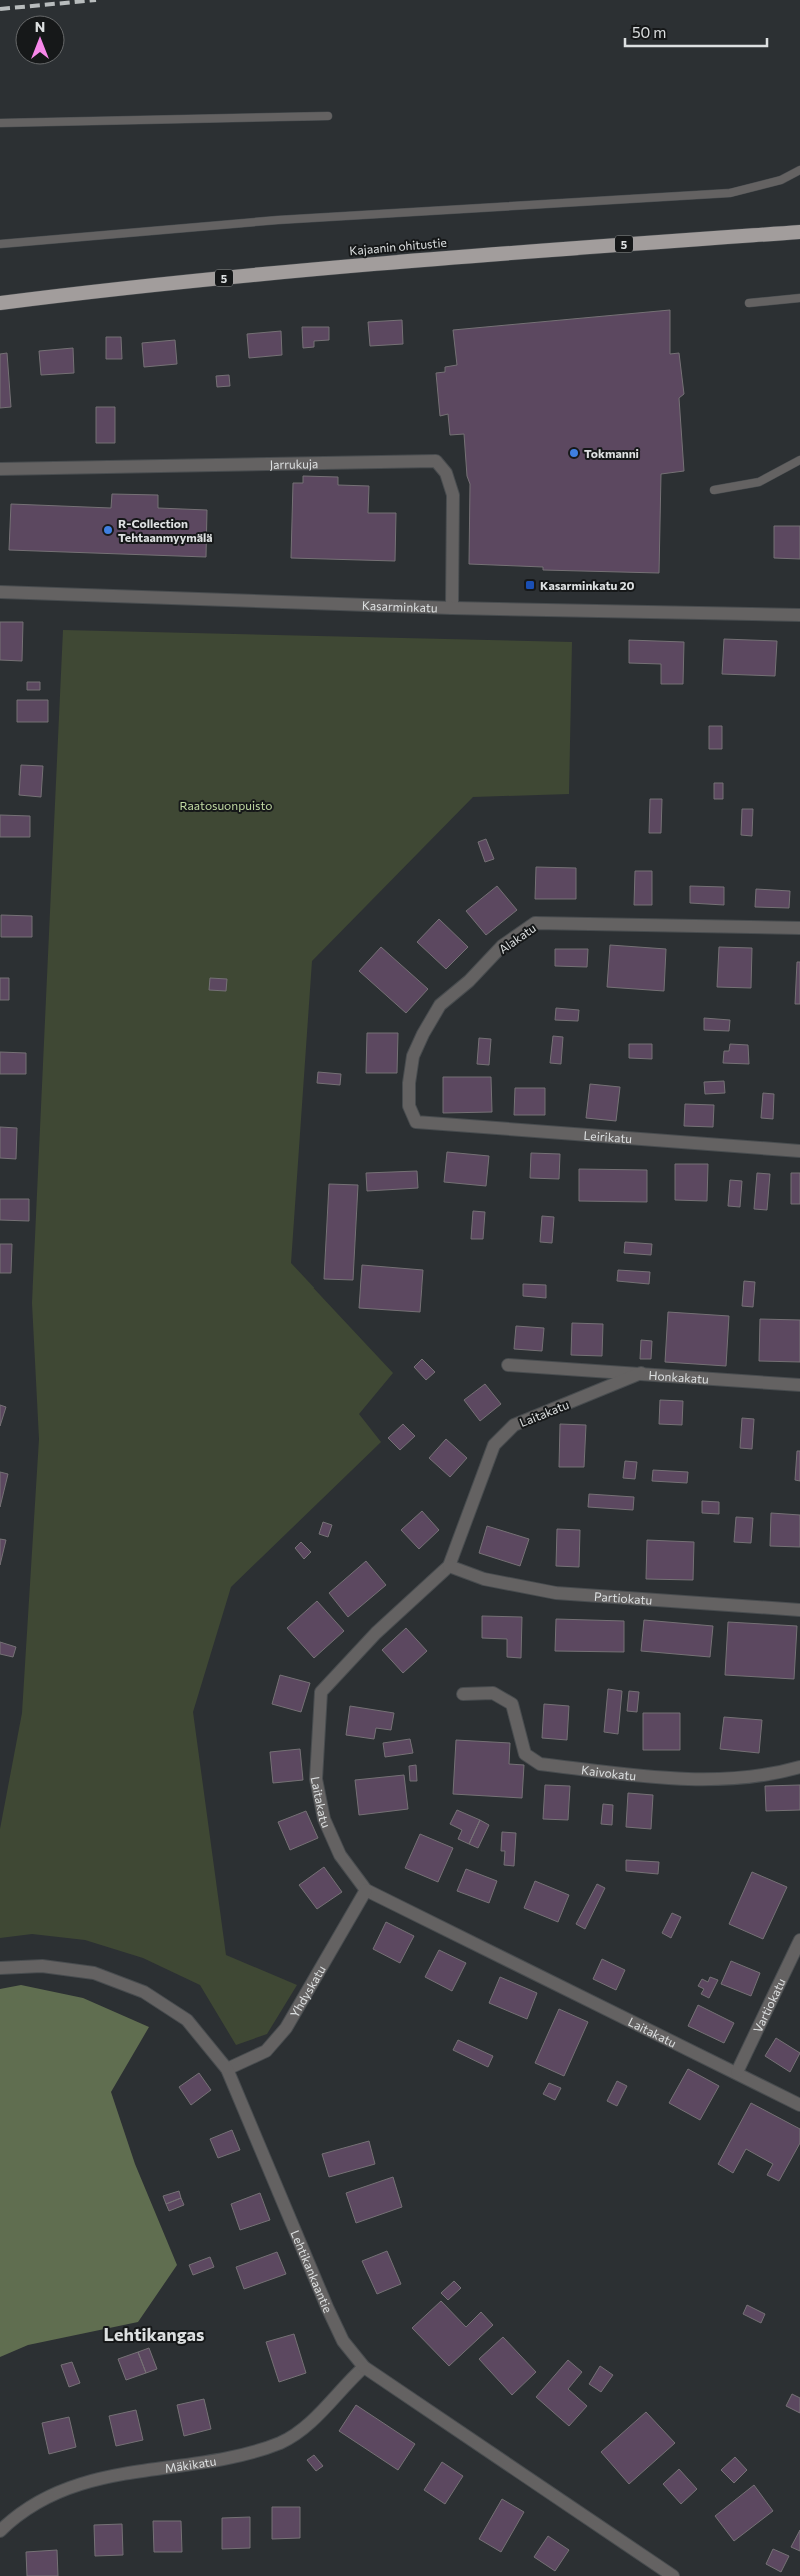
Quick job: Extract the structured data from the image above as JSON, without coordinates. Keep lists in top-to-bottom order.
{
  "streets": {
    "highway": ["5", "Kajaanin ohitustie"],
    "street": [
      "Jarrukuja",
      "Kasarminkatu",
      "Alakatu",
      "Leirikatu",
      "Honkakatu",
      "Laitakatu",
      "Partiokatu",
      "Kaivokatu",
      "Yhdyskatu",
      "Vartiokatu",
      "Lehtikankaantie",
      "Mäkikatu"
    ]
  },
  "crossings": [
    ["Jarrukuja", "Kasarminkatu"],
    ["Alakatu", "Leirikatu"],
    ["Honkakatu", "Laitakatu"],
    ["Laitakatu", "Partiokatu"],
    ["Laitakatu", "Yhdyskatu"],
    ["Laitakatu", "Vartiokatu"],
    ["Yhdyskatu", "Lehtikankaantie"],
    ["Lehtikankaantie", "Mäkikatu"]
  ],
  "districts": ["Lehtikangas"],
  "parks": ["Raatosuonpuisto"],
  "places": {
    "other": ["Tokmanni", "R-Collection Tehtaanmyymälä"],
    "transit": ["Kasarminkatu 20"]
  },
  "scale_bar": "50 m",
  "north": "top"
}
